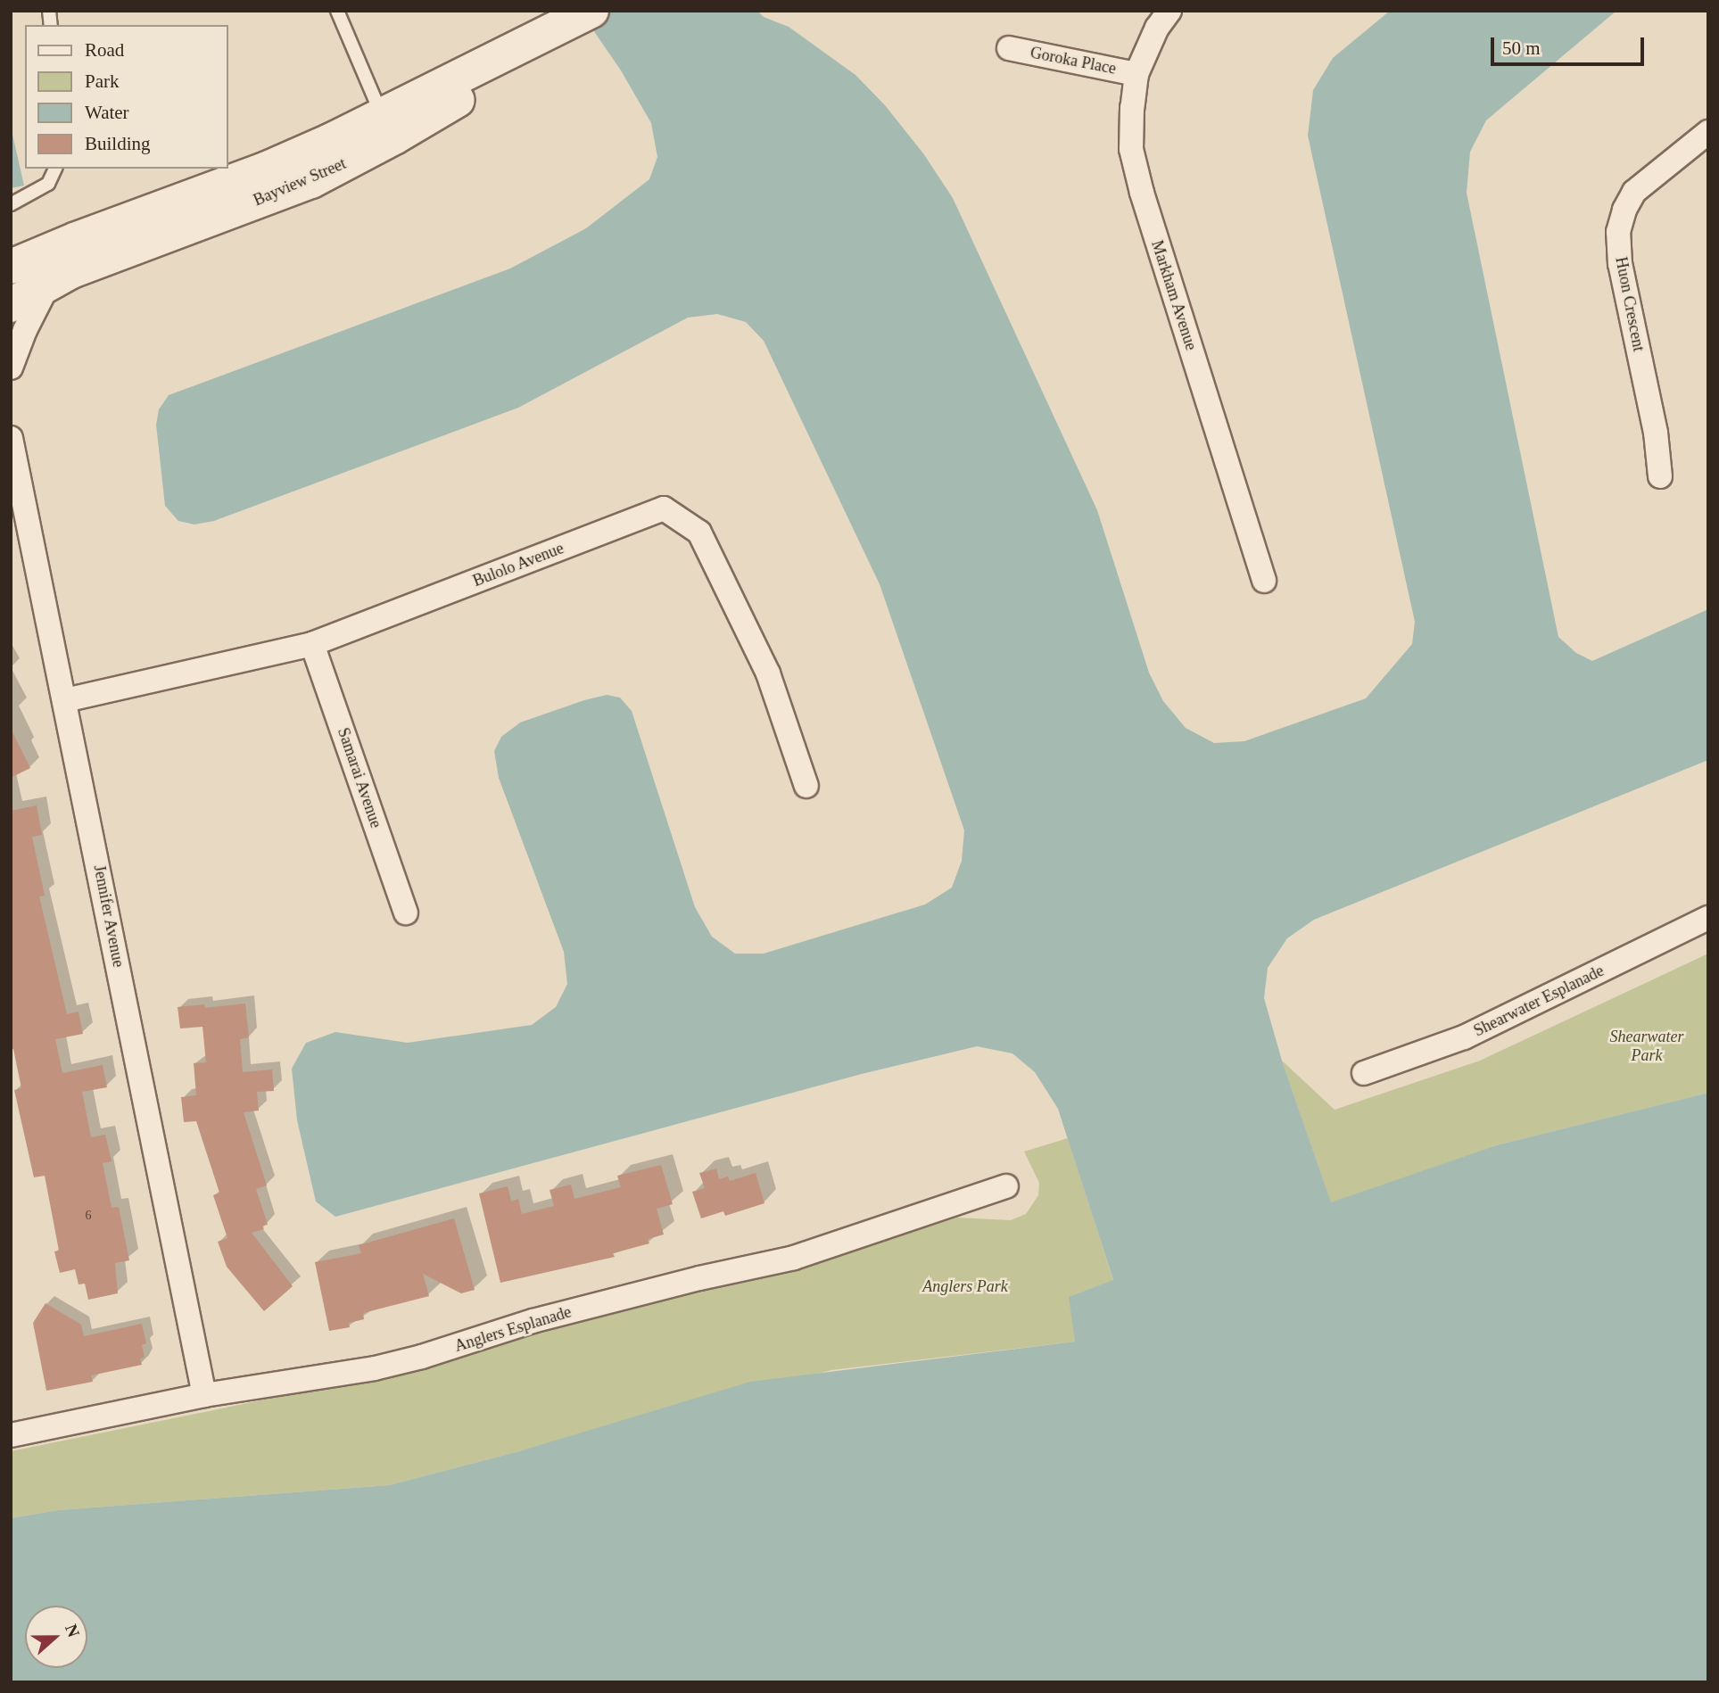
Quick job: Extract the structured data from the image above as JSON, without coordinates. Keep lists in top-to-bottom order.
{
  "streets": {
    "main road": ["Bayview Street"],
    "street": [
      "Goroka Place",
      "Markham Avenue",
      "Huon Crescent",
      "Bulolo Avenue",
      "Samarai Avenue",
      "Jennifer Avenue",
      "Shearwater Esplanade",
      "Anglers Esplanade"
    ]
  },
  "crossings": [
    ["Goroka Place", "Markham Avenue"],
    ["Bulolo Avenue", "Samarai Avenue"],
    ["Bulolo Avenue", "Jennifer Avenue"],
    ["Jennifer Avenue", "Anglers Esplanade"]
  ],
  "parks": ["Shearwater Park", "Anglers Park"],
  "house_numbers": ["6"],
  "legend": [
    "Road",
    "Park",
    "Water",
    "Building"
  ],
  "scale_bar": "50 m",
  "north": "right"
}
